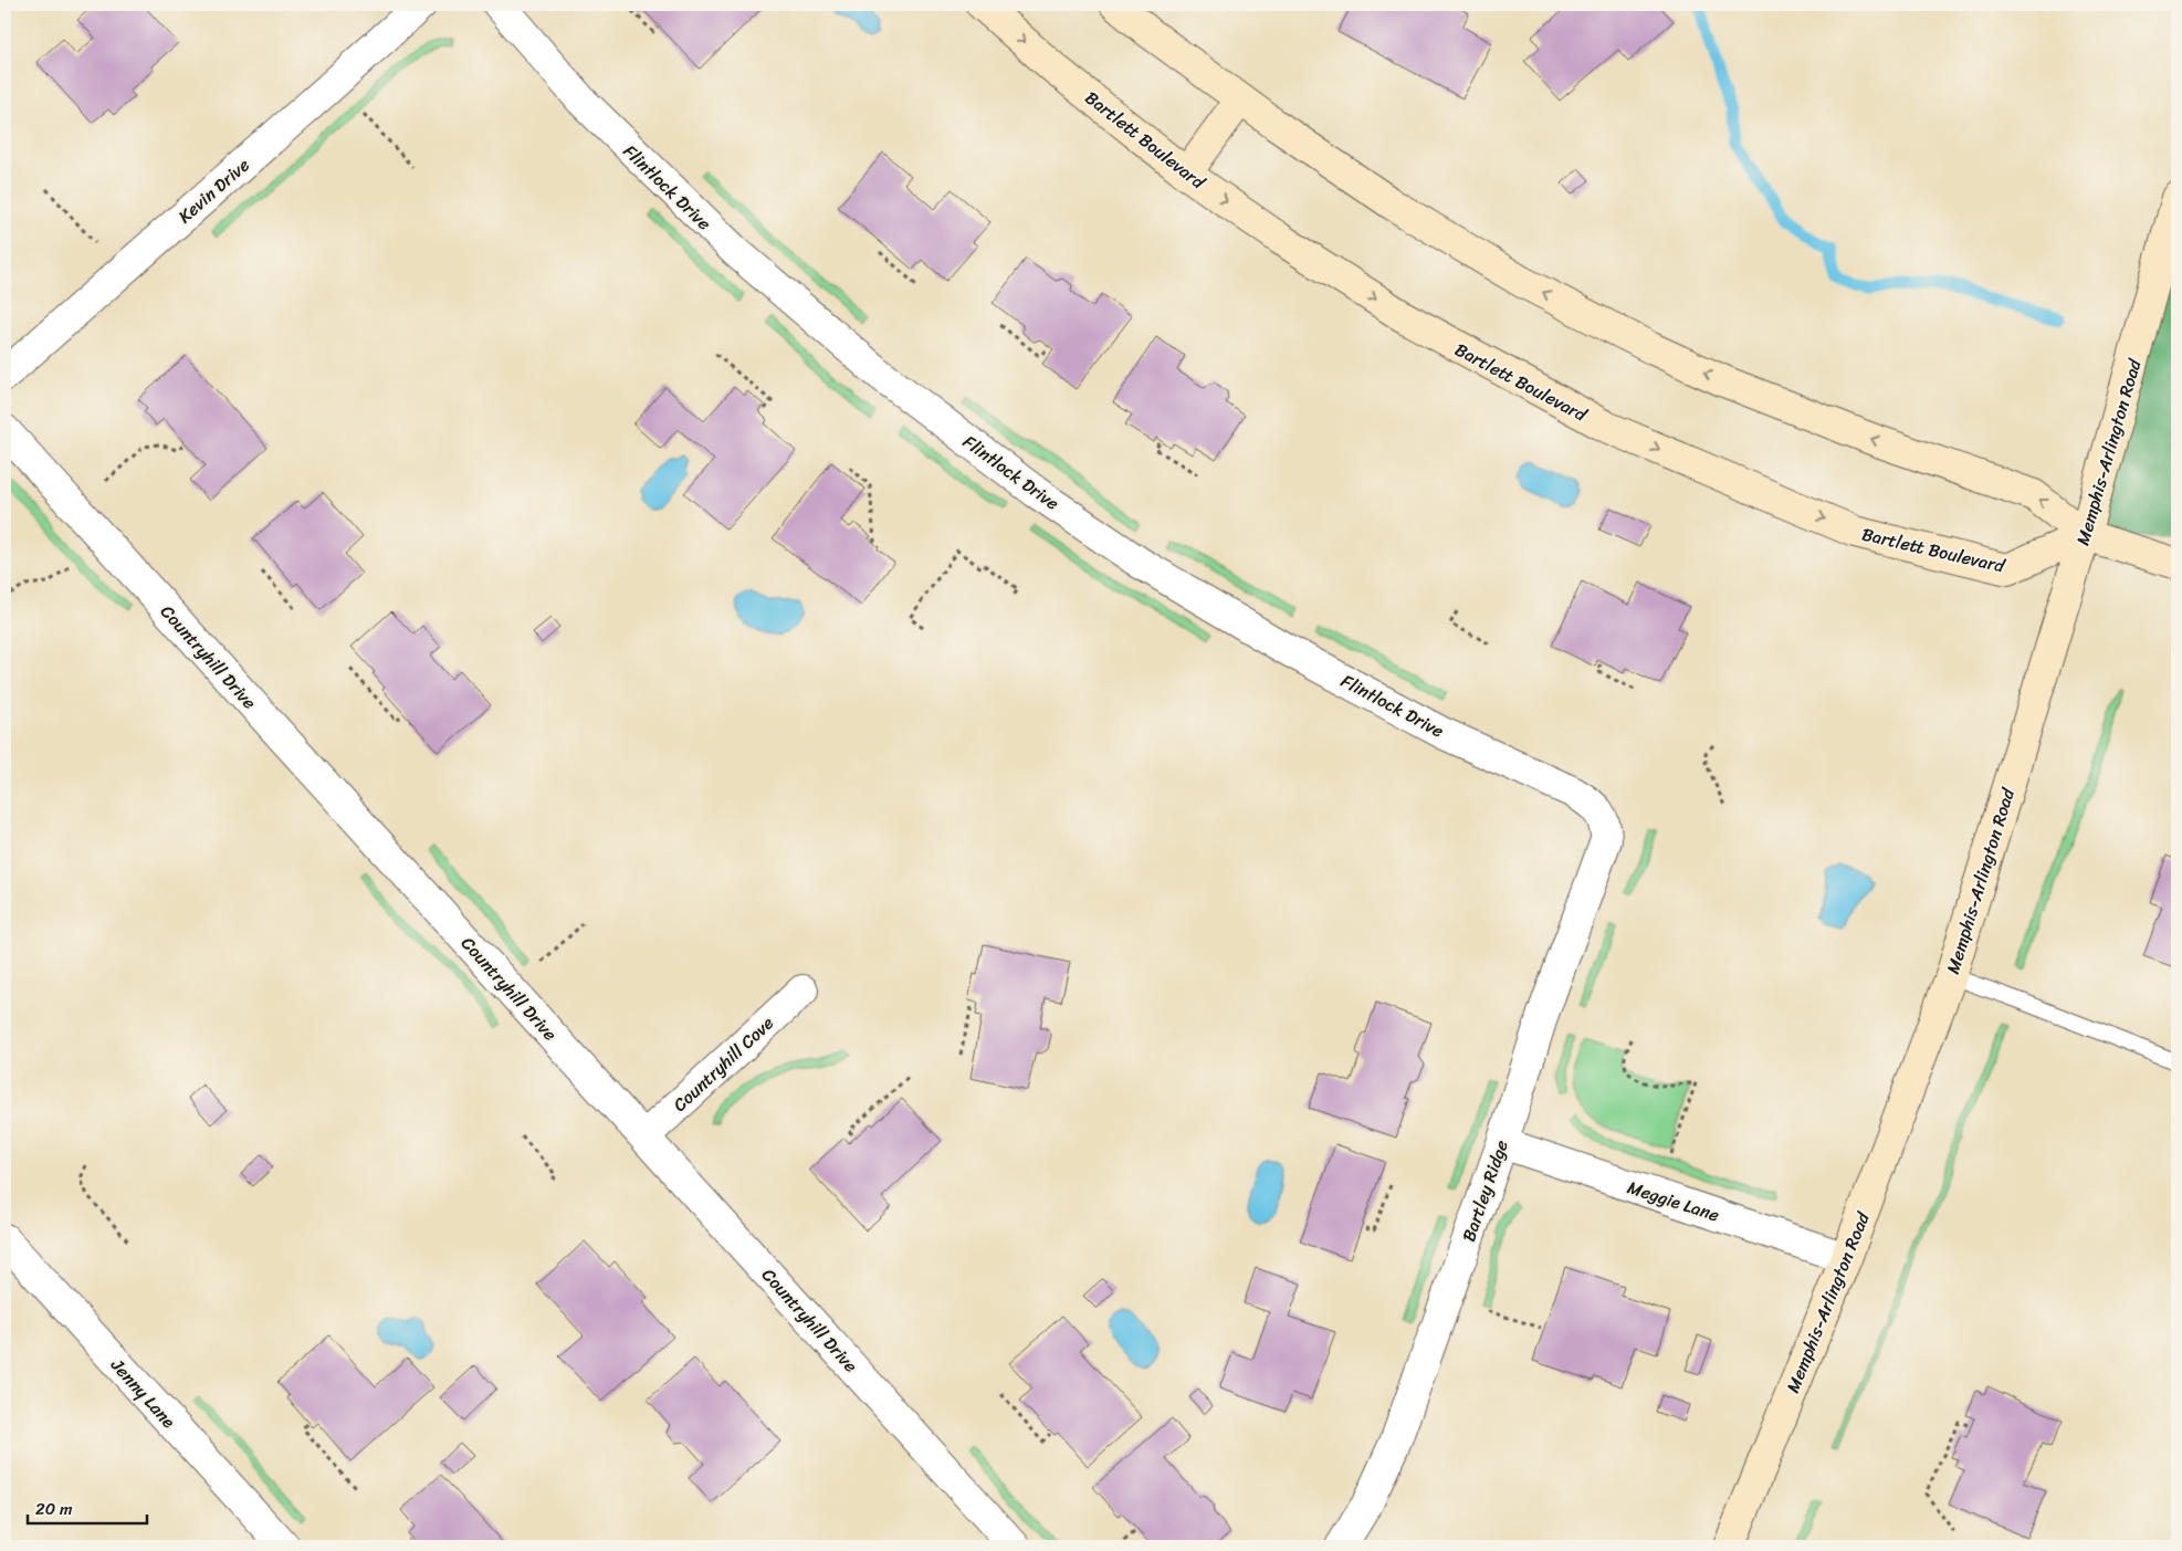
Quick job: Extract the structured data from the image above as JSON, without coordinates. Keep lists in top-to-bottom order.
{
  "streets": {
    "main road": ["Bartlett Boulevard", "Memphis-Arlington Road"],
    "street": [
      "Flintlock Drive",
      "Kevin Drive",
      "Countryhill Drive",
      "Countryhill Cove",
      "Bartley Ridge",
      "Meggie Lane",
      "Jenny Lane"
    ]
  },
  "crossings": [
    ["Bartlett Boulevard", "Memphis-Arlington Road"],
    ["Flintlock Drive", "Bartley Ridge"],
    ["Memphis-Arlington Road", "Meggie Lane"],
    ["Countryhill Drive", "Countryhill Cove"],
    ["Bartley Ridge", "Meggie Lane"]
  ],
  "scale_bar": "20 m"
}
